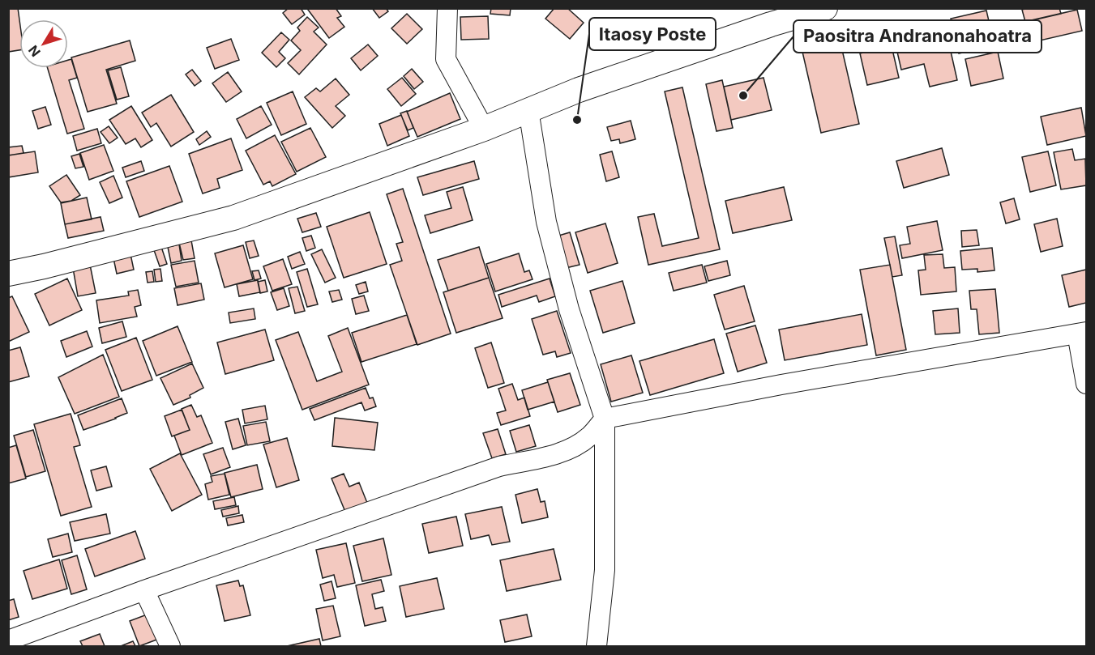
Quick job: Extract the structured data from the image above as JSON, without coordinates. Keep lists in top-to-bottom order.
{
  "places": ["Paositra Andranonahoatra", "Itaosy Poste"],
  "north": "bottom left"
}
